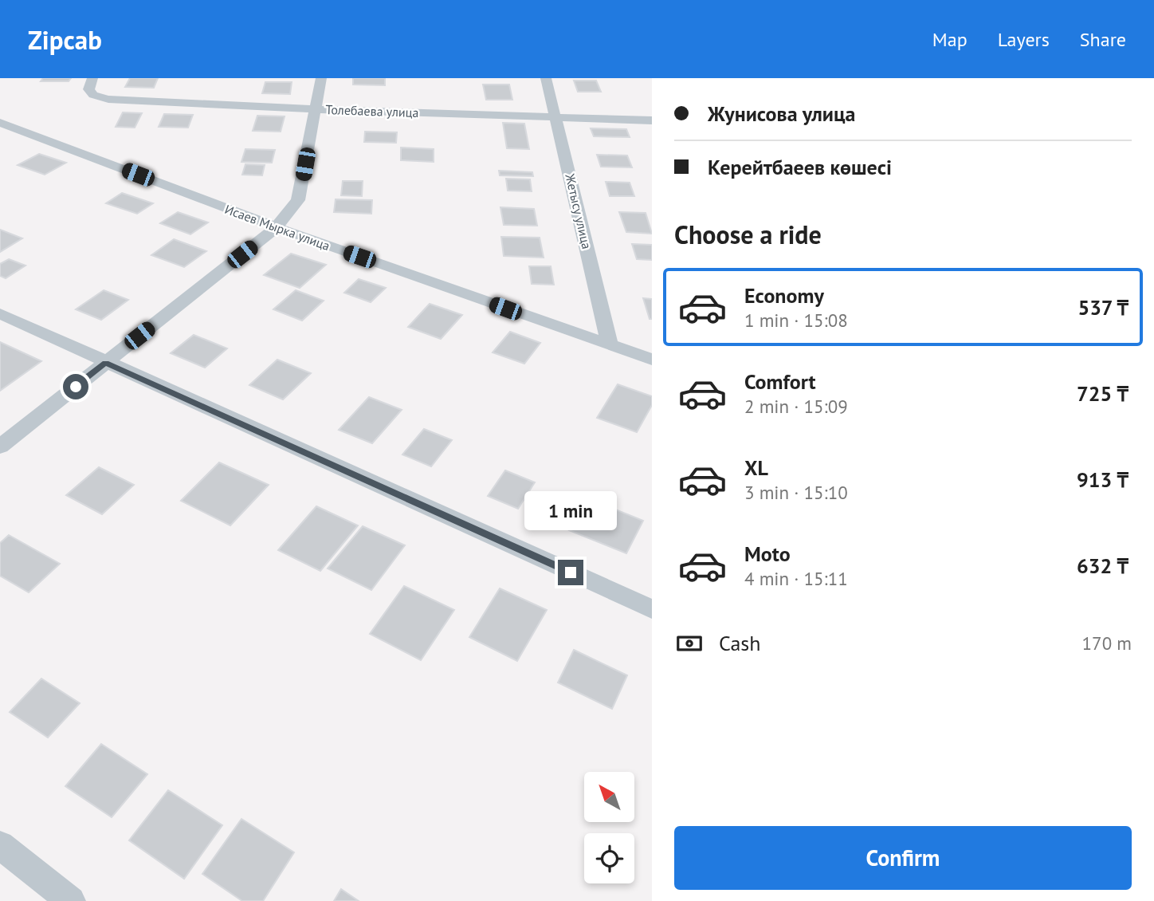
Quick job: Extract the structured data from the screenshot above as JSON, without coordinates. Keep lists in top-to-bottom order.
{
  "streets": {
    "street": ["Толебаева улица", "Жетысу улица", "Исаев Мырка улица"]
  },
  "crossings": [
    ["Толебаева улица", "Жетысу улица"],
    ["Жетысу улица", "Исаев Мырка улица"]
  ],
  "north": "top left",
  "page": {
    "header": "Zipcab",
    "nav": ["Map", "Layers", "Share"],
    "banner": ["Жунисова улица", "Керейтбаеев көшесі"],
    "heading": "Choose a ride",
    "list": [
      {
        "name": "Economy",
        "note": "1 min · 15:08",
        "value": "537 ₸"
      },
      {
        "name": "Comfort",
        "note": "2 min · 15:09",
        "value": "725 ₸"
      },
      {
        "name": "XL",
        "note": "3 min · 15:10",
        "value": "913 ₸"
      },
      {
        "name": "Moto",
        "note": "4 min · 15:11",
        "value": "632 ₸"
      }
    ],
    "bubble": "1 min",
    "pay": ["Cash", "170 m"],
    "buttons": "Confirm"
  }
}
